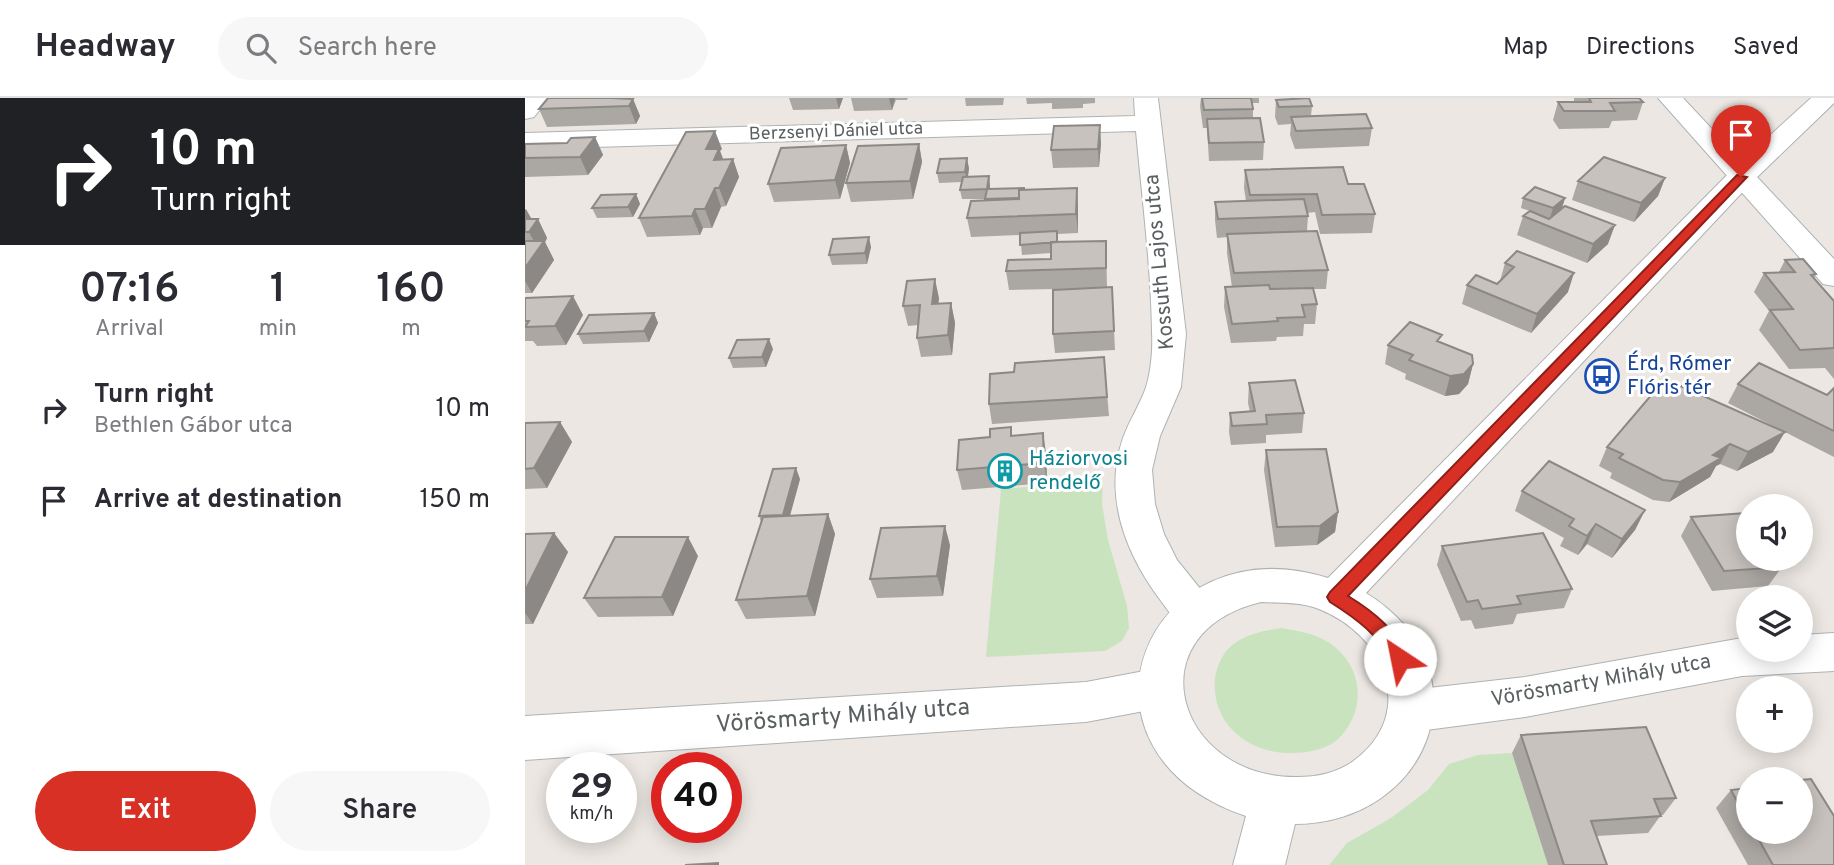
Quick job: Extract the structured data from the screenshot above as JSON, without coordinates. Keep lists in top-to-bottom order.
{
  "streets": {
    "street": ["Berzsenyi Dániel utca", "Kossuth Lajos utca", "Vörösmarty Mihály utca"]
  },
  "crossings": [
    ["Berzsenyi Dániel utca", "Kossuth Lajos utca"],
    ["Kossuth Lajos utca", "Vörösmarty Mihály utca"]
  ],
  "places": {
    "bus stop": ["Érd, Rómer Flóris tér"],
    "building": ["Háziorvosi rendelő"]
  },
  "page": {
    "header": "Headway",
    "search": "Search here",
    "nav": ["Map", "Directions", "Saved"],
    "turn": ["10 m", "Turn right"],
    "eta": [
      "07:16",
      "Arrival",
      "1",
      "min",
      "160",
      "m"
    ],
    "list": [
      {
        "name": "Turn right",
        "note": "Bethlen Gábor utca",
        "value": "10 m"
      },
      {
        "name": "Arrive at destination",
        "value": "150 m"
      }
    ],
    "map_buttons": ["+", "−"],
    "speed": "29 km/h",
    "limit": "40",
    "buttons": ["Exit", "Share"]
  }
}
